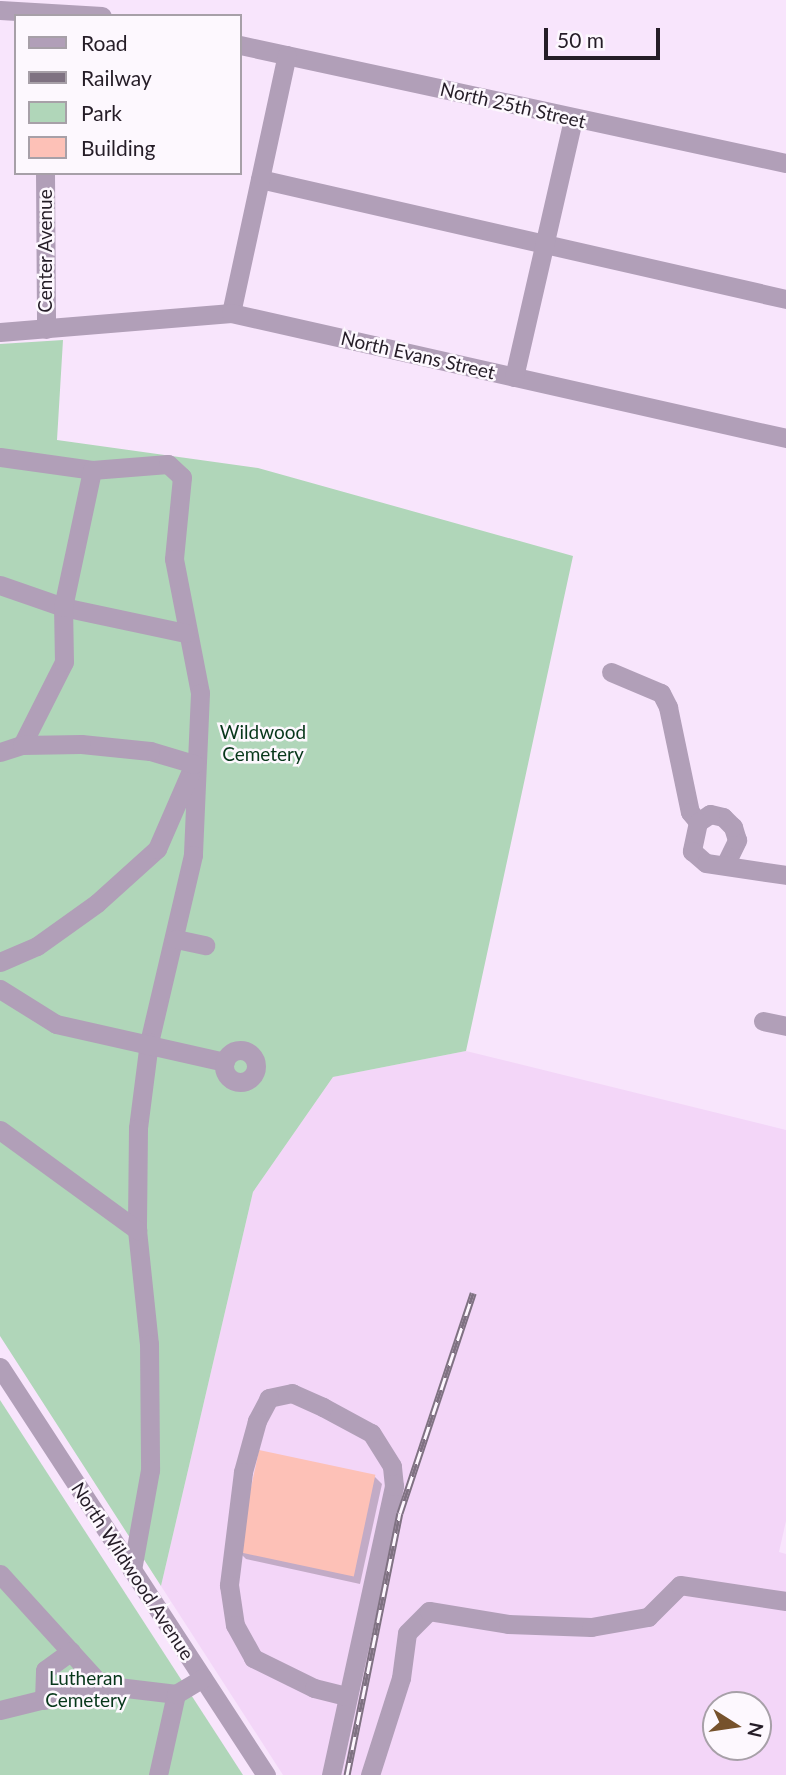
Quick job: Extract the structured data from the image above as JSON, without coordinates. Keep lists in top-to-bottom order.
{
  "streets": {
    "street": [
      "North 25th Street",
      "Center Avenue",
      "North Evans Street",
      "North Wildwood Avenue"
    ]
  },
  "crossings": [
    ["Center Avenue", "North Evans Street"]
  ],
  "parks": ["Wildwood Cemetery", "Lutheran Cemetery"],
  "legend": [
    "Road",
    "Railway",
    "Park",
    "Building"
  ],
  "scale_bar": "50 m",
  "north": "right"
}
